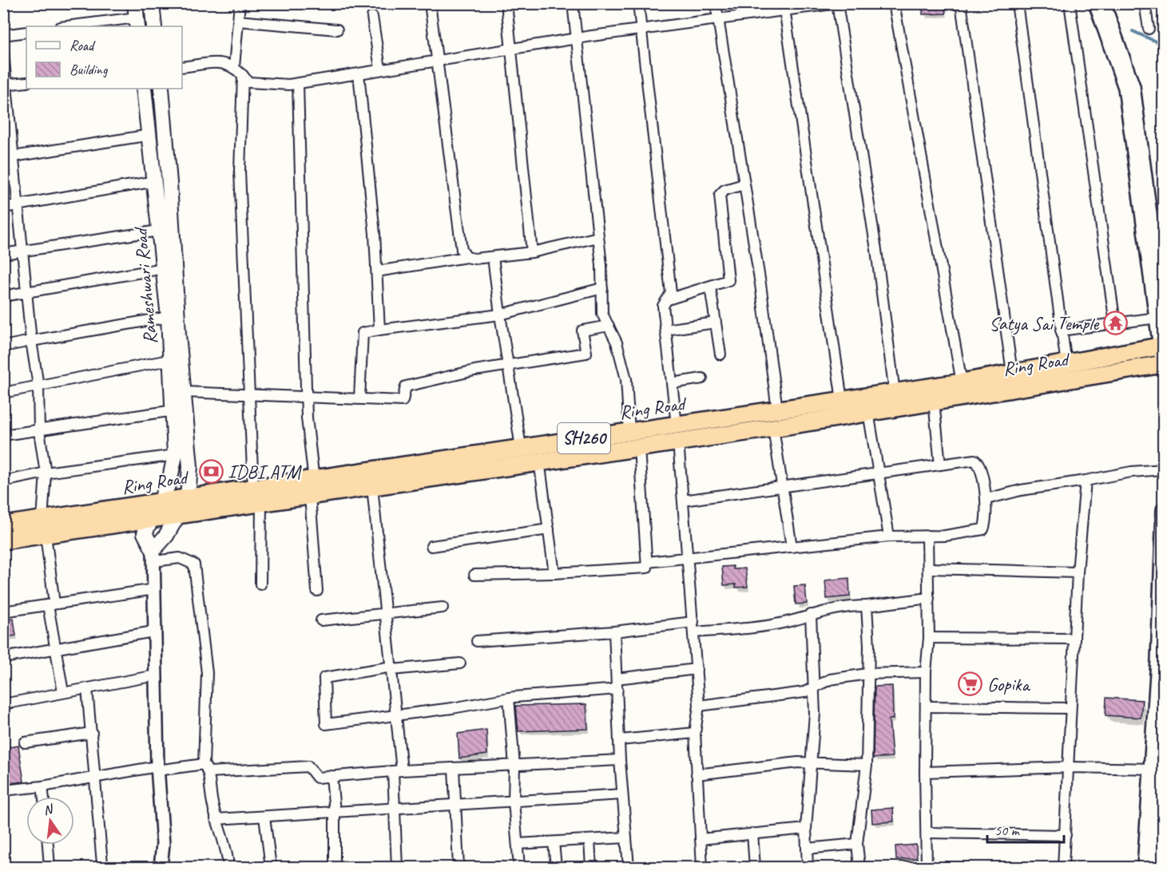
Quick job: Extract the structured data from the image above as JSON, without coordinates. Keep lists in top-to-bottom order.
{
  "streets": {
    "highway": ["Ring Road", "SH260"],
    "main road": ["Rameshwari Road"]
  },
  "crossings": [
    ["Rameshwari Road", "Ring Road"]
  ],
  "places": {
    "temple": ["Satya Sai Temple"],
    "bank": ["IDBI ATM"],
    "supermarket": ["Gopika"]
  },
  "legend": ["Road", "Building"],
  "scale_bar": "50 m",
  "north": "top"
}
